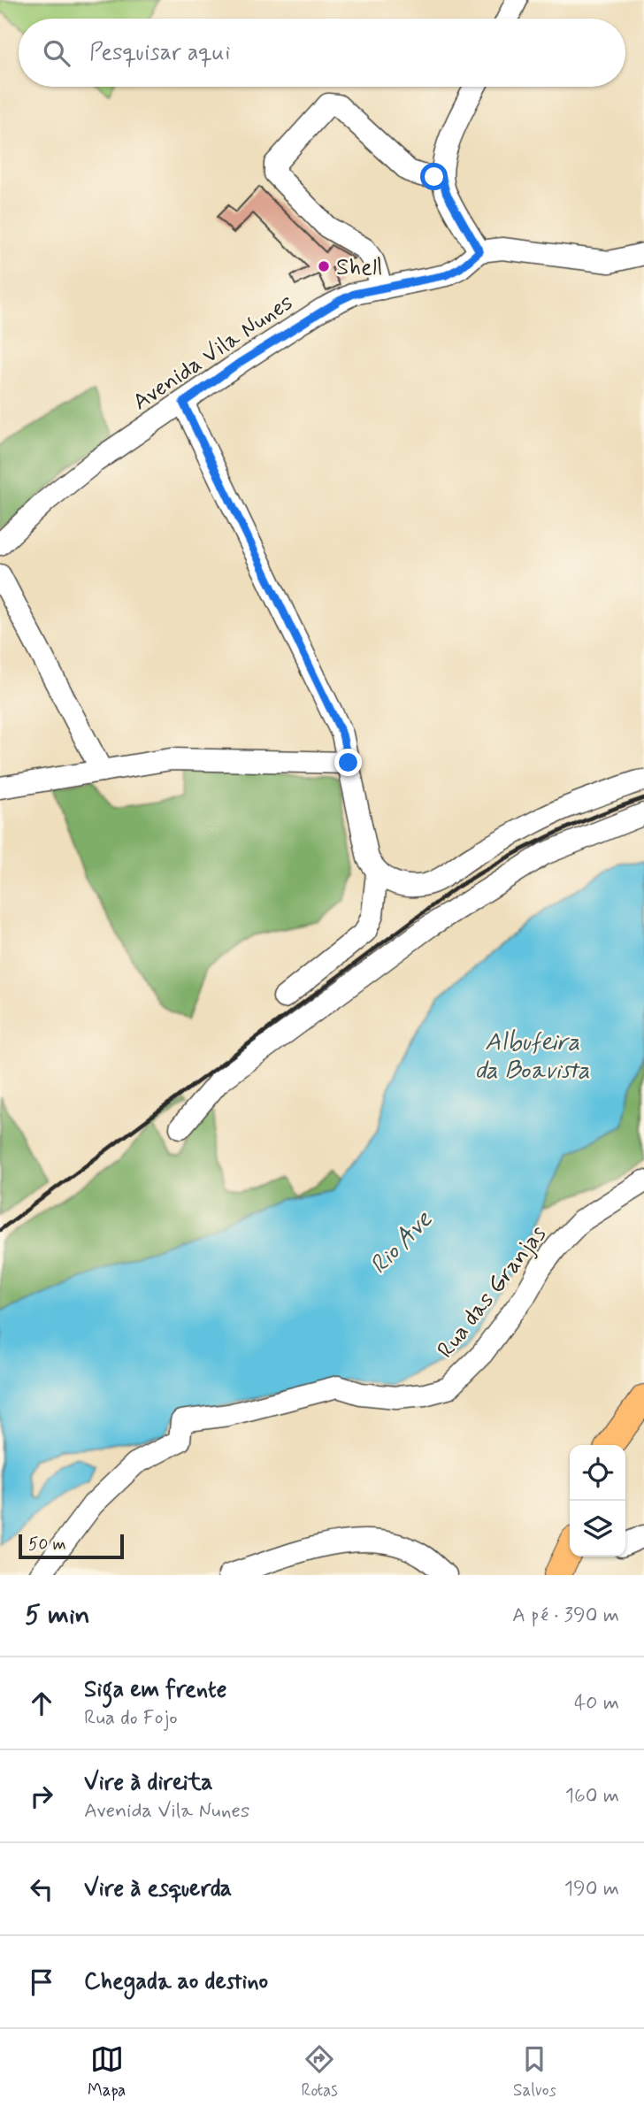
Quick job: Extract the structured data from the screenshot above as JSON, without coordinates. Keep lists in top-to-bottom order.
{
  "streets": {
    "street": ["Avenida Vila Nunes", "Rua das Granjas"]
  },
  "water": ["Albufeira da Boavista", "Rio Ave"],
  "places": ["Shell"],
  "scale_bar": "50 m",
  "page": {
    "search": "Pesquisar aqui",
    "scale": "50 m",
    "heading": ["5 min", "A pé · 390 m"],
    "list": [
      ["Siga em frente", "Rua do Fojo", "40 m"],
      ["Vire à direita", "Avenida Vila Nunes", "160 m"],
      ["Vire à esquerda", "190 m"],
      "Chegada ao destino"
    ],
    "nav": ["Mapa", "Rotas", "Salvos"]
  }
}
